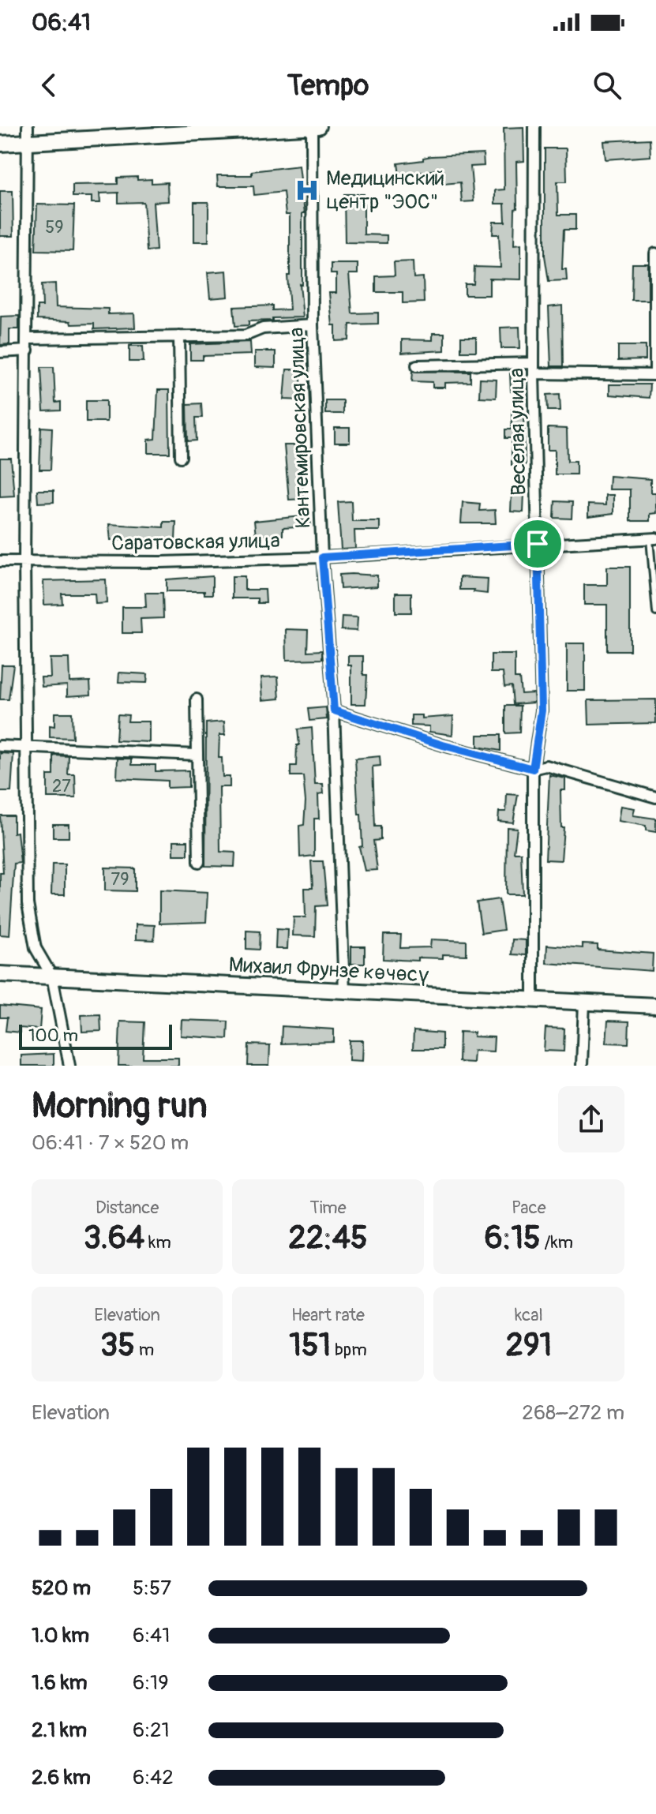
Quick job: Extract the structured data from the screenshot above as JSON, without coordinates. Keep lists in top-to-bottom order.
{
  "streets": {
    "main road": ["Михаил Фрунзе көчөсү"],
    "street": ["Кантемировская улица", "Веселая улица", "Саратовская улица"]
  },
  "crossings": [
    ["Кантемировская улица", "Саратовская улица"],
    ["Кантемировская улица", "Михаил Фрунзе көчөсү"],
    ["Веселая улица", "Саратовская улица"],
    ["Веселая улица", "Михаил Фрунзе көчөсү"]
  ],
  "places": {
    "hospital": ["Медицинский центр \"ЭОС\""]
  },
  "house_numbers": ["59", "27", "79"],
  "scale_bar": "100 m",
  "page": {
    "status": "06:41",
    "header": "Tempo",
    "scale": "100 m",
    "heading": ["Morning run", "06:41 · 7 × 520 m"],
    "stats": [
      ["Distance", "3.64 km"],
      ["Time", "22:45"],
      ["Pace", "6:15 /km"],
      ["Elevation", "35 m"],
      ["Heart rate", "151 bpm"],
      ["kcal", "291"]
    ],
    "chart": ["Elevation", "268–272 m"],
    "list": [
      {
        "name": "520 m",
        "note": "5:57"
      },
      {
        "name": "1.0 km",
        "note": "6:41"
      },
      {
        "name": "1.6 km",
        "note": "6:19"
      },
      {
        "name": "2.1 km",
        "note": "6:21"
      },
      {
        "name": "2.6 km",
        "note": "6:42"
      }
    ]
  }
}
